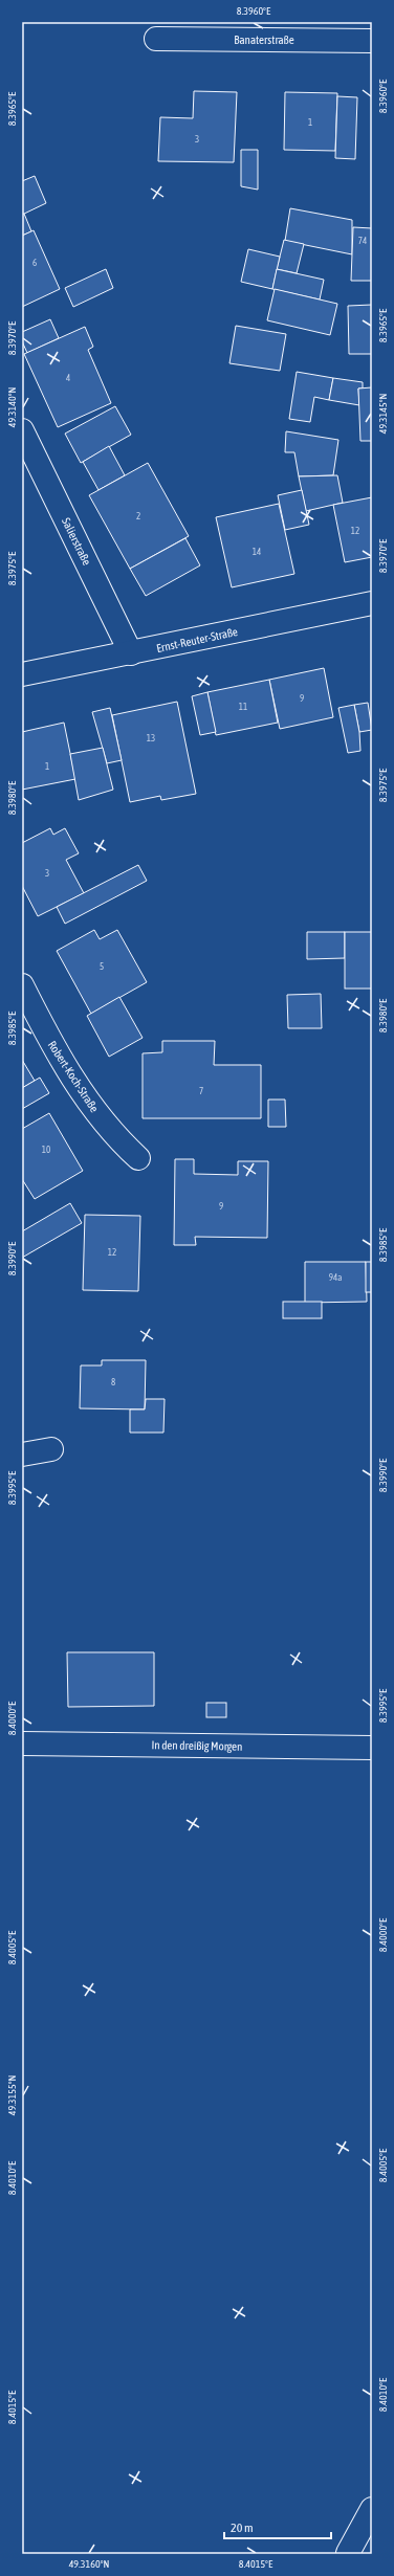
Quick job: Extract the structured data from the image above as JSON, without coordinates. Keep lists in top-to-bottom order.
{
  "streets": {
    "street": [
      "Banaterstraße",
      "Salierstraße",
      "Ernst-Reuter-Straße",
      "Robert-Koch-Straße",
      "In den dreißig Morgen"
    ]
  },
  "crossings": [
    ["Salierstraße", "Ernst-Reuter-Straße"]
  ],
  "house_numbers": [
    "1",
    "3",
    "74",
    "6",
    "4",
    "2",
    "12",
    "14",
    "9",
    "11",
    "13",
    "1",
    "3",
    "5",
    "7",
    "10",
    "9",
    "12",
    "94a",
    "8"
  ],
  "scale_bar": "20 m",
  "coordinates": [
    "8.3960°E",
    "8.3965°E",
    "8.3970°E",
    "49.3140°N",
    "49.3145°N",
    "8.3975°E",
    "8.3980°E",
    "8.3985°E",
    "8.3990°E",
    "8.3995°E",
    "8.4000°E",
    "8.4005°E",
    "49.3155°N",
    "8.4010°E",
    "8.4015°E",
    "49.3160°N"
  ]
}
